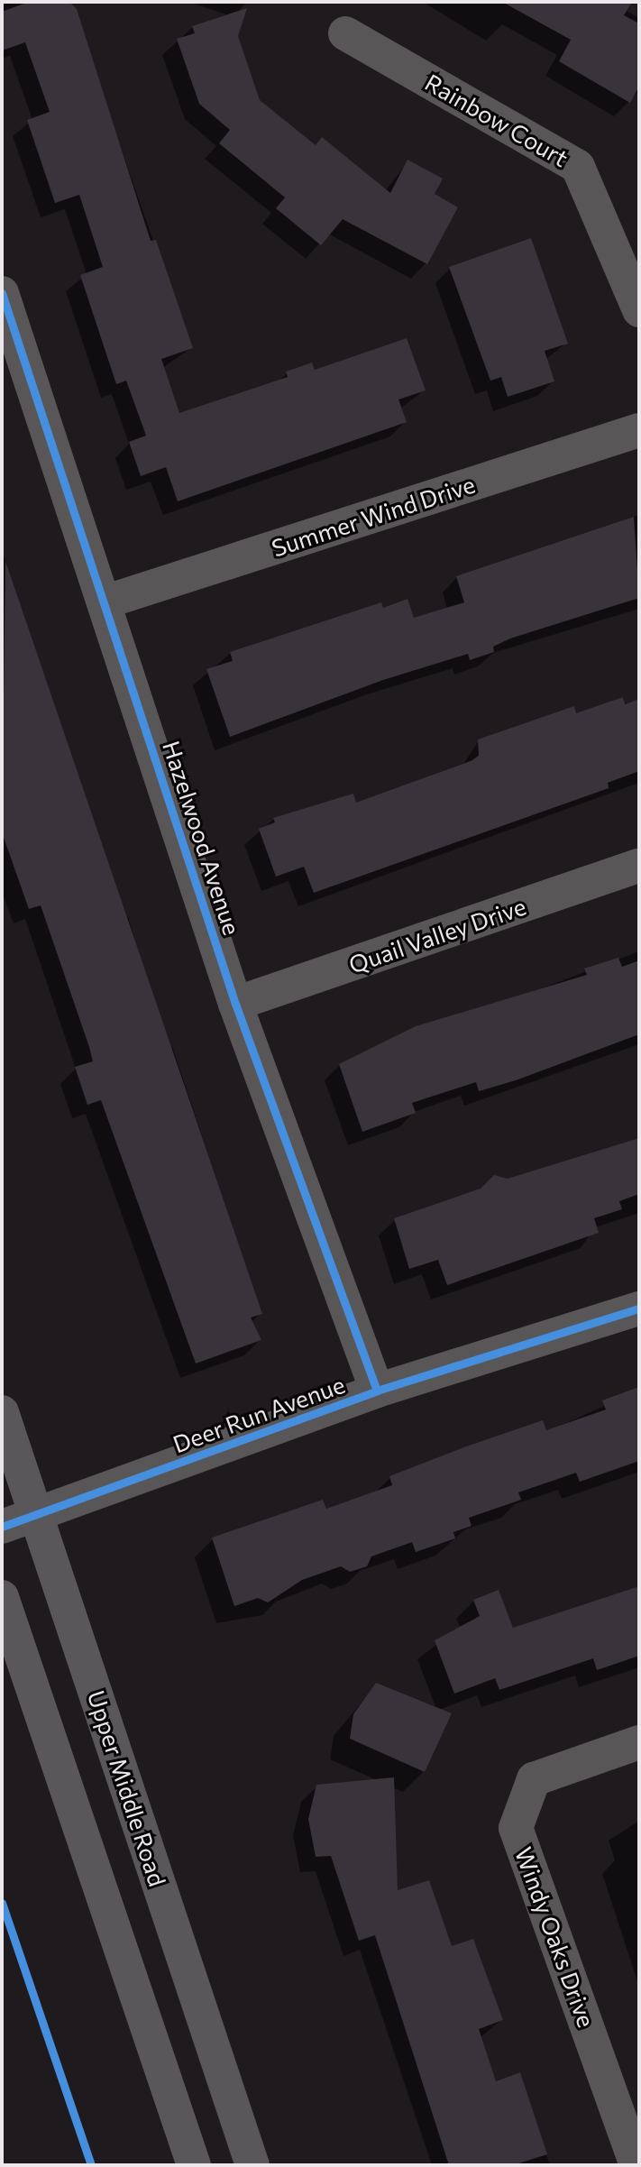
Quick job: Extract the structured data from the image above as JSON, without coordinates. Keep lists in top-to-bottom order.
{
  "streets": {
    "main road": ["Upper Middle Road"],
    "street": [
      "Rainbow Court",
      "Summer Wind Drive",
      "Hazelwood Avenue",
      "Quail Valley Drive",
      "Deer Run Avenue",
      "Windy Oaks Drive"
    ]
  },
  "crossings": [
    ["Summer Wind Drive", "Hazelwood Avenue"],
    ["Hazelwood Avenue", "Quail Valley Drive"],
    ["Hazelwood Avenue", "Deer Run Avenue"],
    ["Deer Run Avenue", "Upper Middle Road"]
  ]
}
